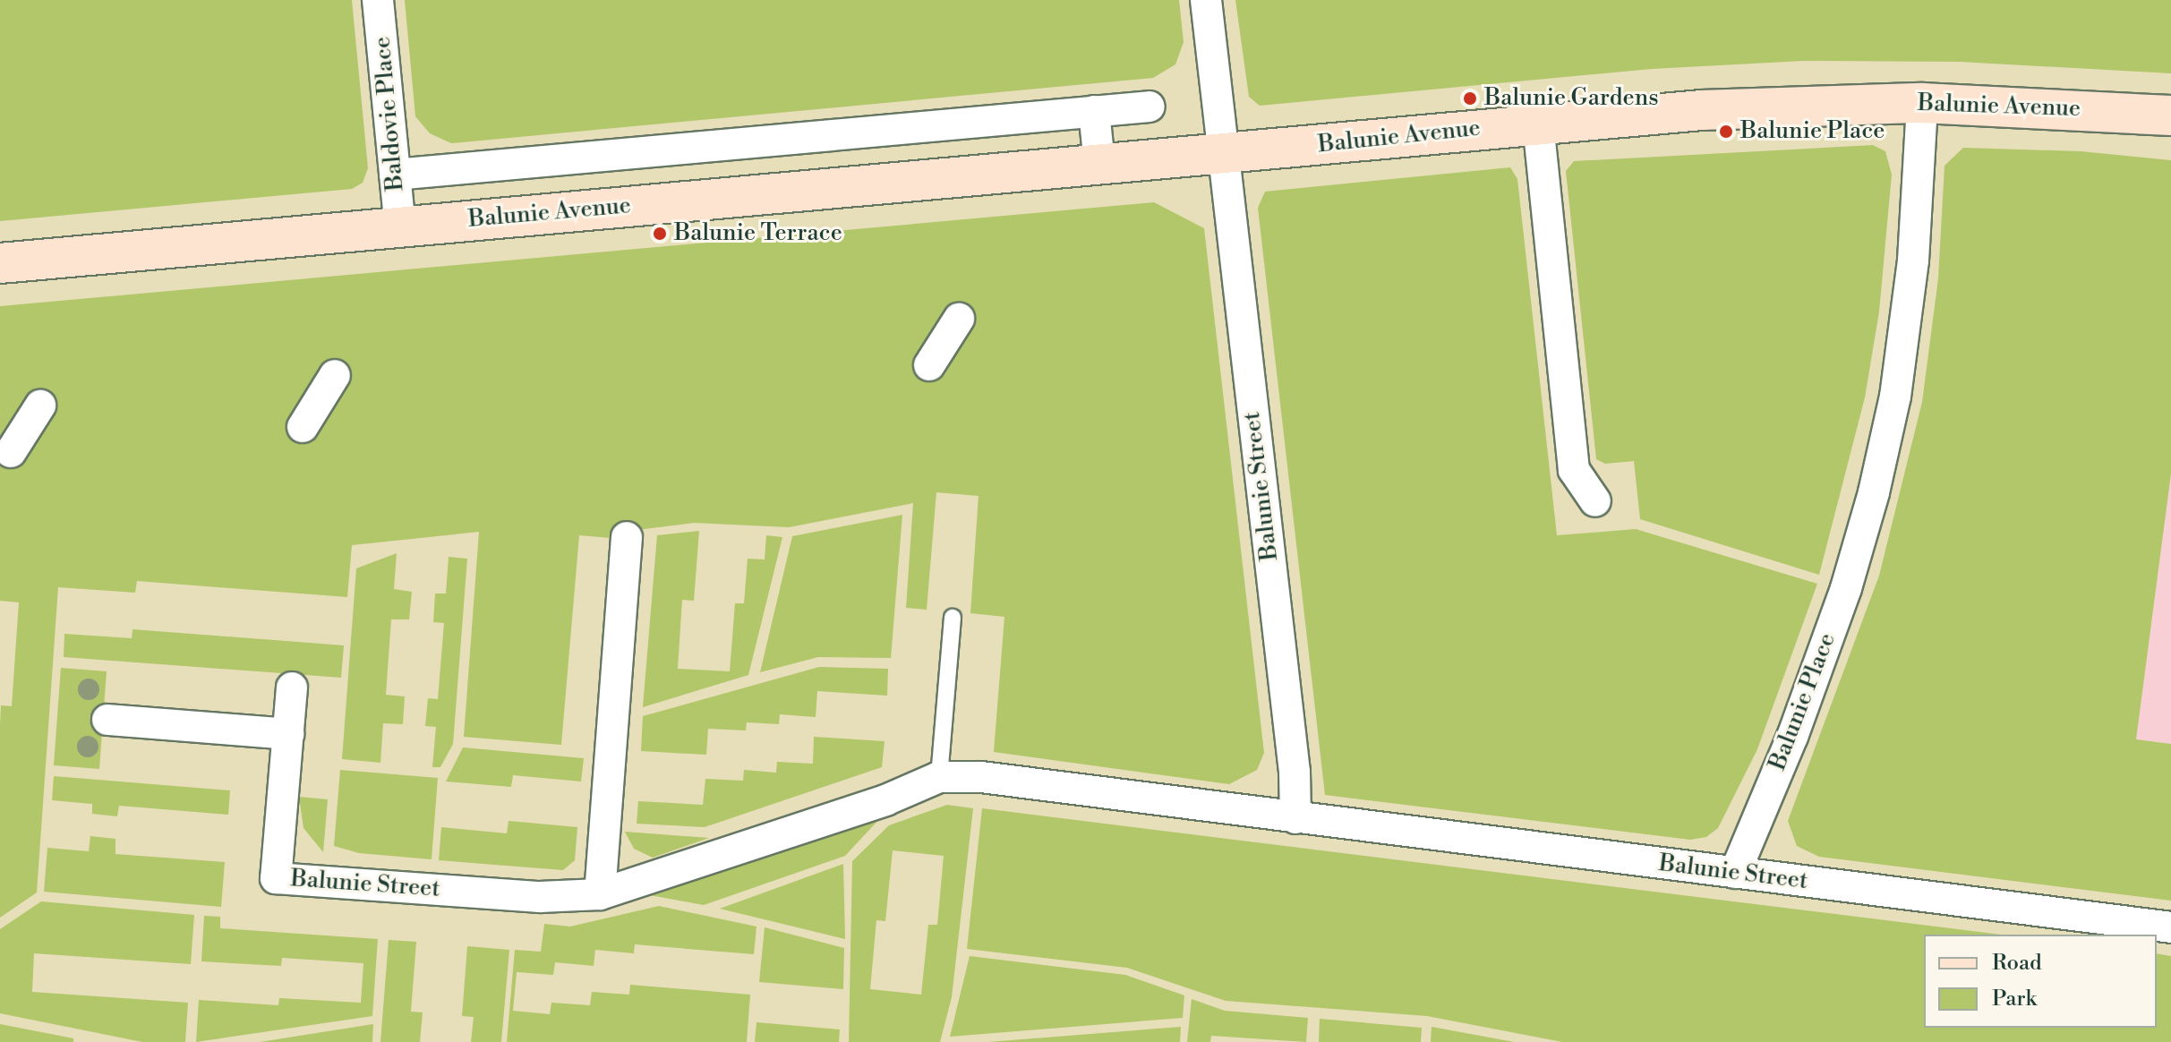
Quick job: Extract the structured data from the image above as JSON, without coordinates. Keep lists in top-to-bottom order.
{
  "streets": {
    "street": [
      "Balunie Avenue",
      "Baldovie Place",
      "Balunie Street",
      "Balunie Place"
    ]
  },
  "crossings": [
    ["Balunie Avenue", "Baldovie Place"],
    ["Balunie Avenue", "Balunie Street"],
    ["Balunie Avenue", "Balunie Place"],
    ["Balunie Street", "Balunie Place"]
  ],
  "places": ["Balunie Gardens", "Balunie Place", "Balunie Terrace"],
  "legend": ["Road", "Park"]
}
